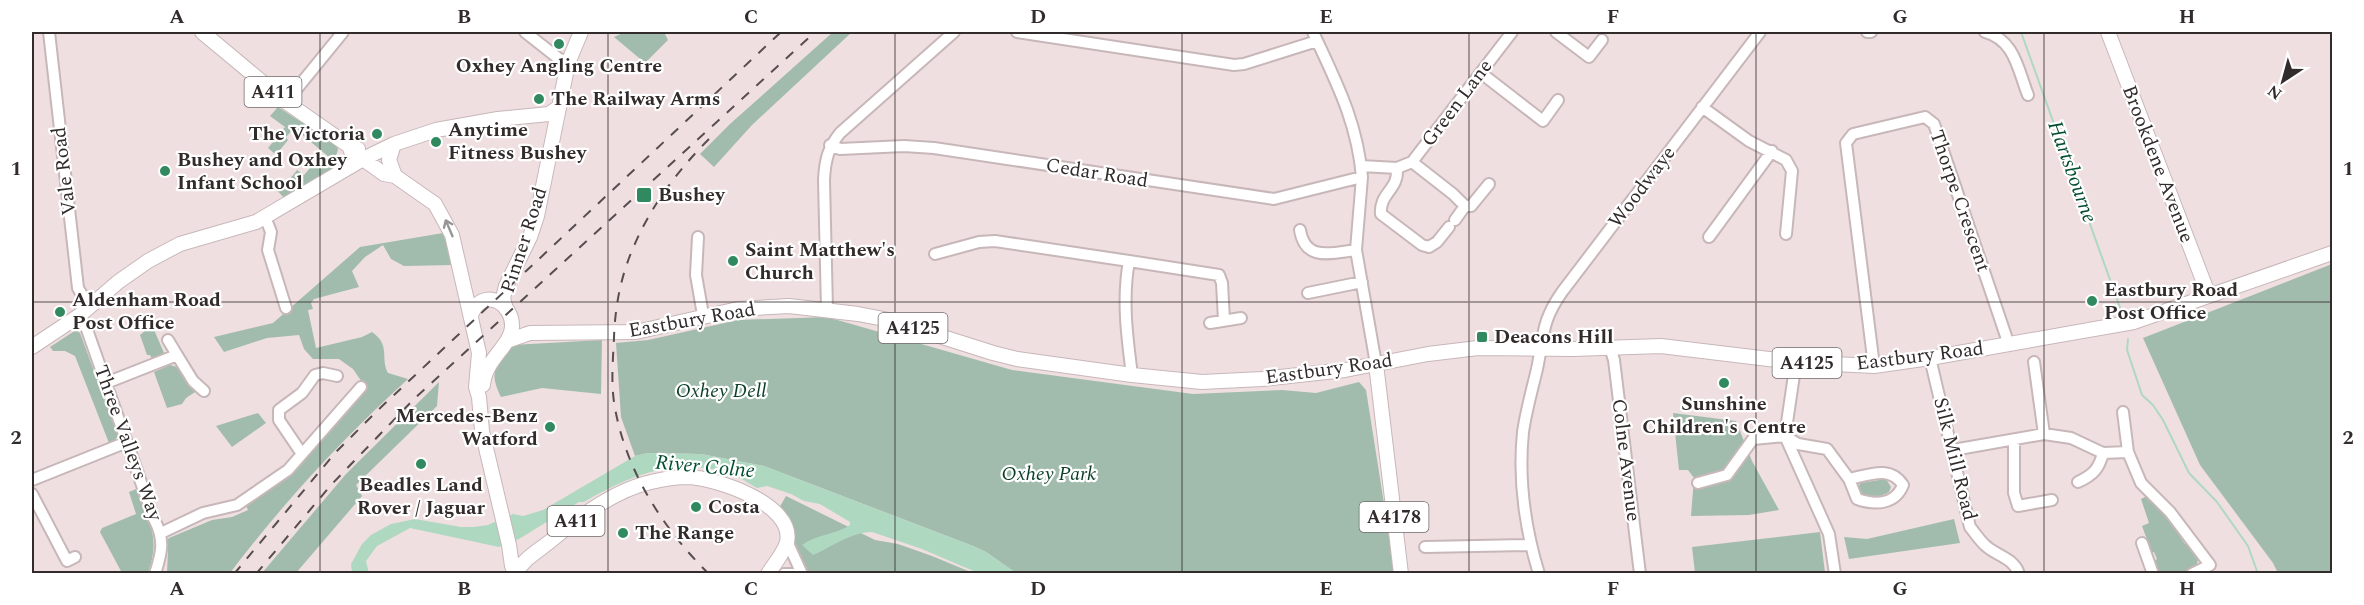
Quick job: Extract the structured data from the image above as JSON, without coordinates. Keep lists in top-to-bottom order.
{
  "streets": {
    "main road": [
      "A411",
      "Brookdene Avenue",
      "Pinner Road",
      "Eastbury Road",
      "A4125",
      "A4178"
    ],
    "street": [
      "Green Lane",
      "Vale Road",
      "Cedar Road",
      "Woodwaye",
      "Thorpe Crescent",
      "Three Valleys Way",
      "Silk Mill Road",
      "Colne Avenue"
    ]
  },
  "crossings": [
    ["A411", "Pinner Road"],
    ["A411", "Eastbury Road"],
    ["Green Lane", "Cedar Road"],
    ["Brookdene Avenue", "Eastbury Road"],
    ["Brookdene Avenue", "A4125"],
    ["Vale Road", "Three Valleys Way"],
    ["Woodwaye", "Eastbury Road"],
    ["Thorpe Crescent", "Eastbury Road"],
    ["Pinner Road", "Eastbury Road"],
    ["Eastbury Road", "A4125"],
    ["Eastbury Road", "Silk Mill Road"],
    ["Eastbury Road", "Colne Avenue"],
    ["Eastbury Road", "A4178"]
  ],
  "water": ["Hartsbourne", "River Colne"],
  "parks": ["Oxhey Dell", "Oxhey Park"],
  "places": {
    "other": [
      "Oxhey Angling Centre",
      "The Railway Arms",
      "The Victoria",
      "Anytime Fitness Bushey",
      "Bushey and Oxhey Infant School",
      "Saint Matthew's Church",
      "Eastbury Road Post Office",
      "Aldenham Road Post Office",
      "Sunshine Children's Centre",
      "Mercedes-Benz Watford",
      "Beadles Land Rover / Jaguar",
      "Costa",
      "The Range"
    ],
    "transit": ["Bushey", "Deacons Hill"]
  },
  "north": "bottom left",
  "grid": {
    "columns": [
      "A",
      "B",
      "C",
      "D",
      "E",
      "F",
      "G",
      "H"
    ],
    "rows": ["1", "2"]
  }
}
